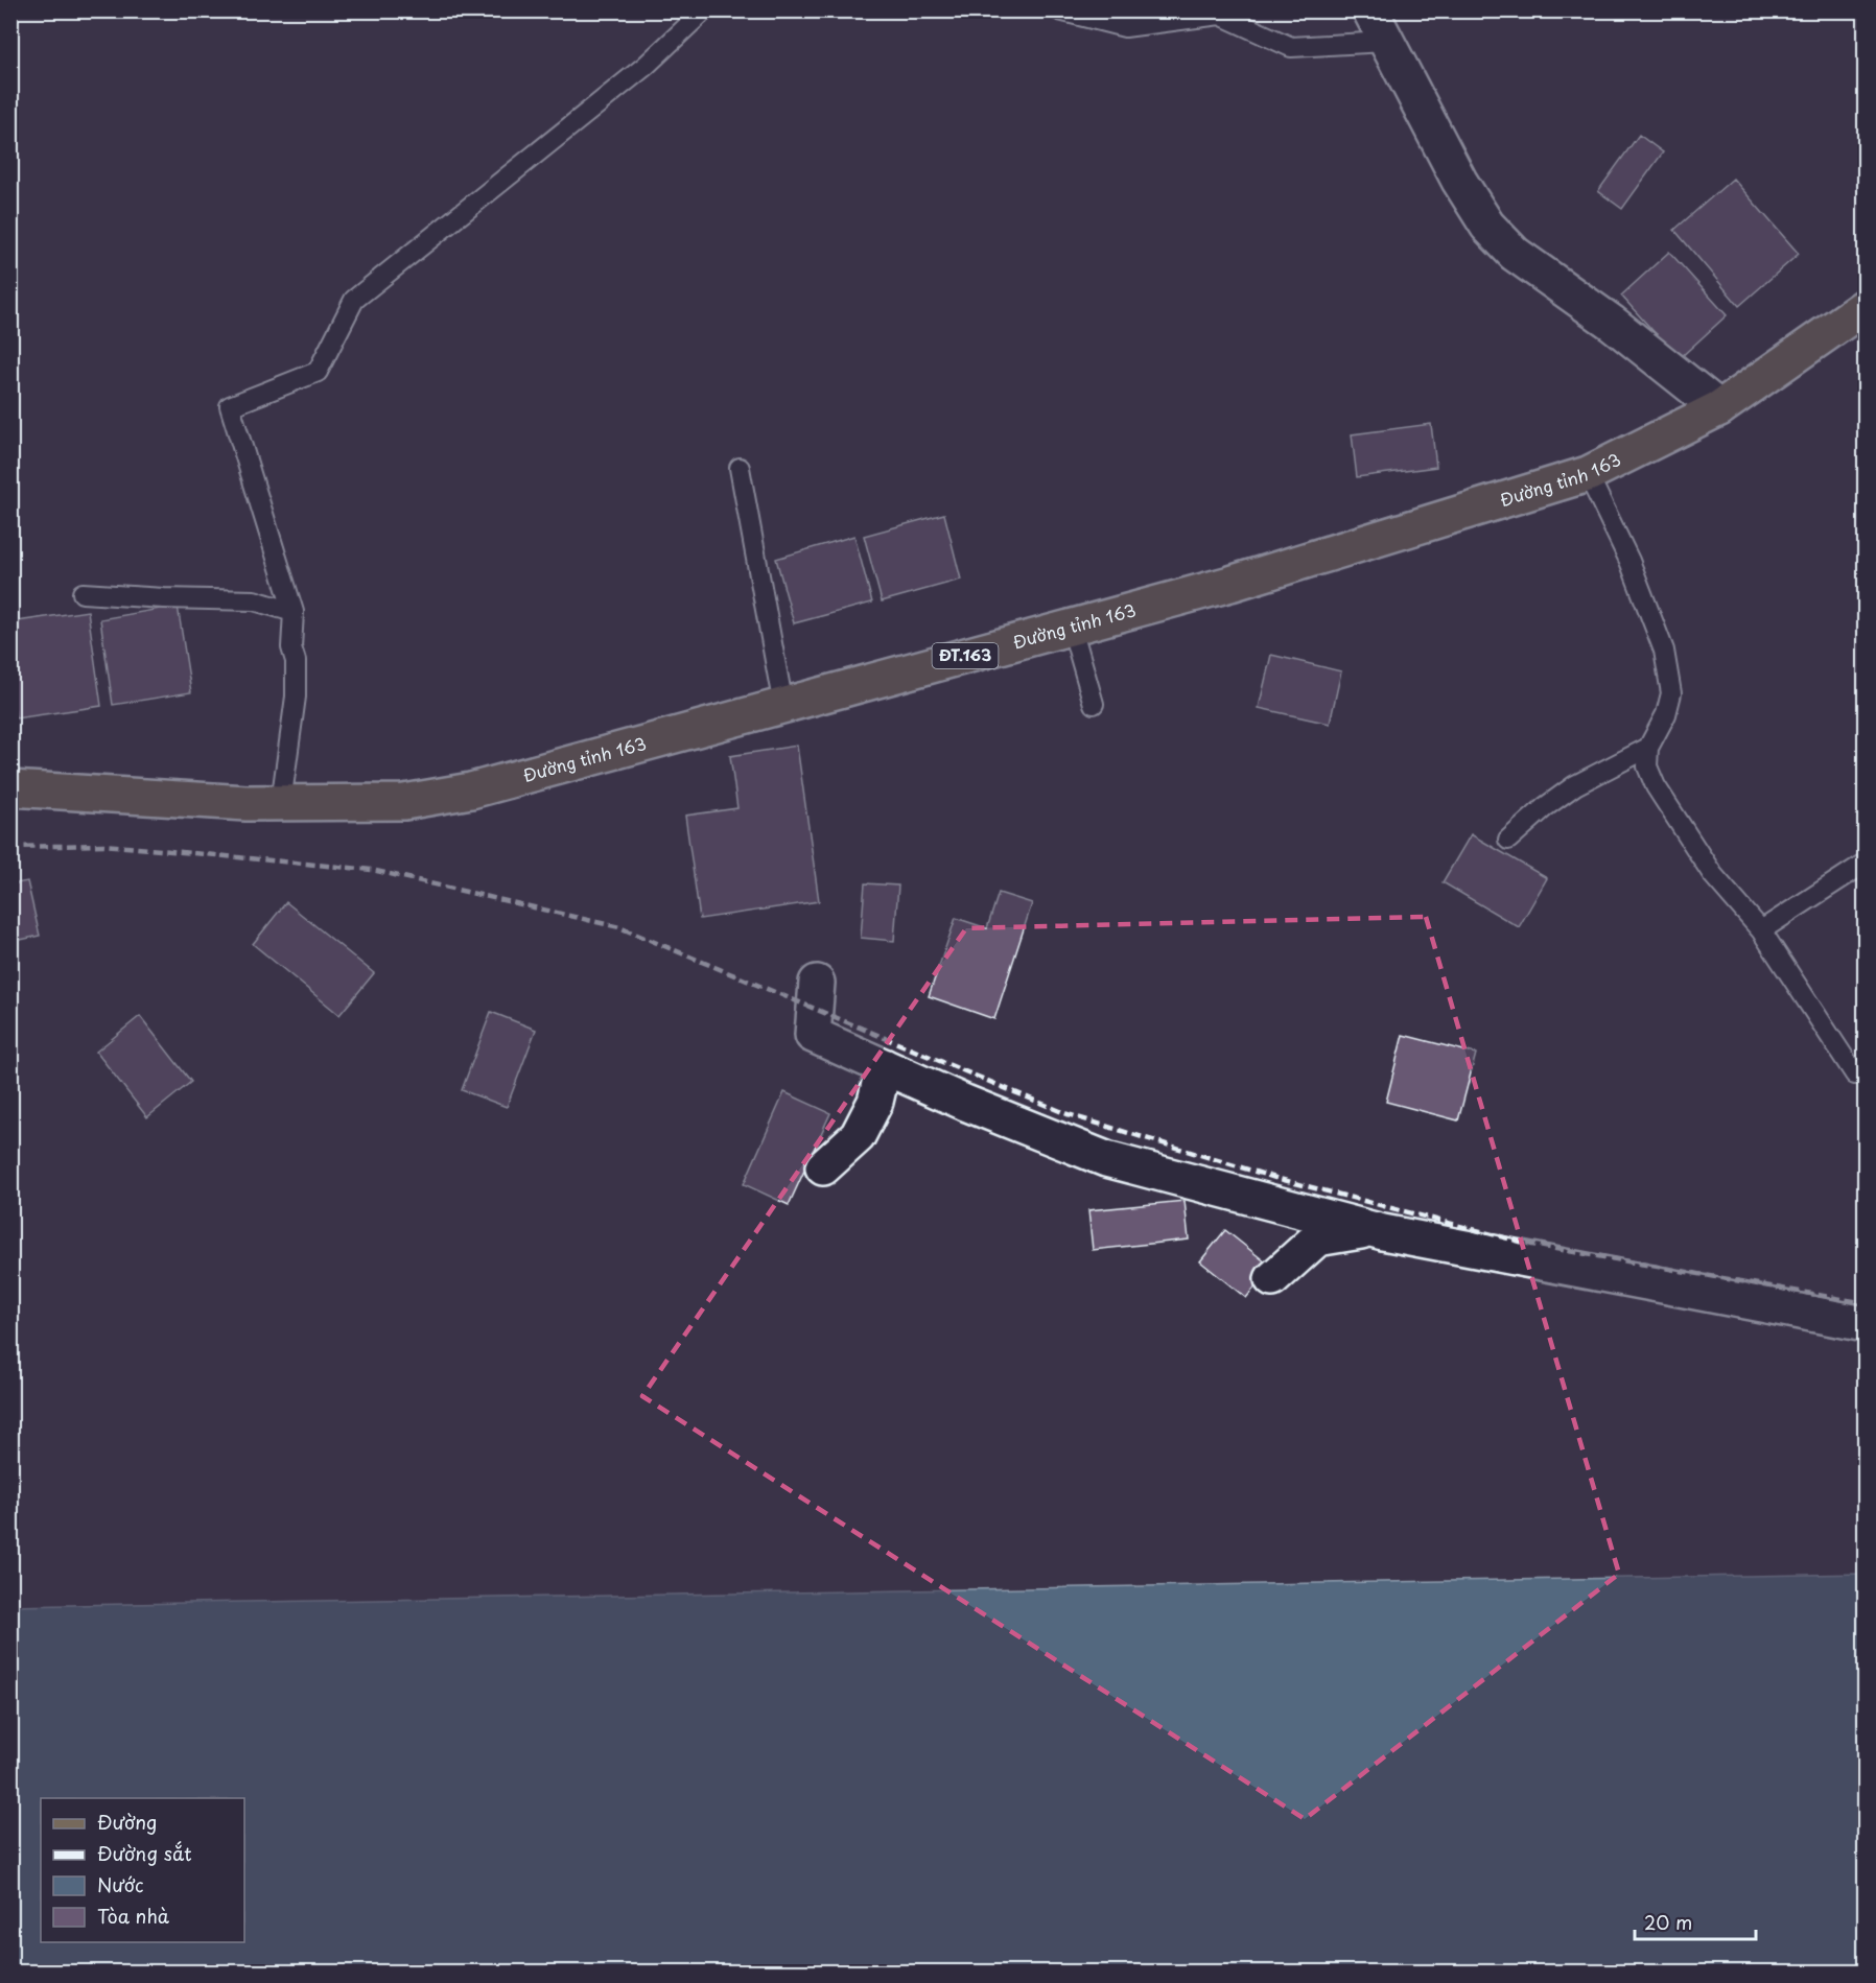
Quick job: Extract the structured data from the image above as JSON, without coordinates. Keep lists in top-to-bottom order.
{
  "streets": {
    "main road": ["Đường tỉnh 163", "ĐT.163"]
  },
  "legend": [
    "Đường",
    "Đường sắt",
    "Nước",
    "Tòa nhà"
  ],
  "scale_bar": "20 m"
}
